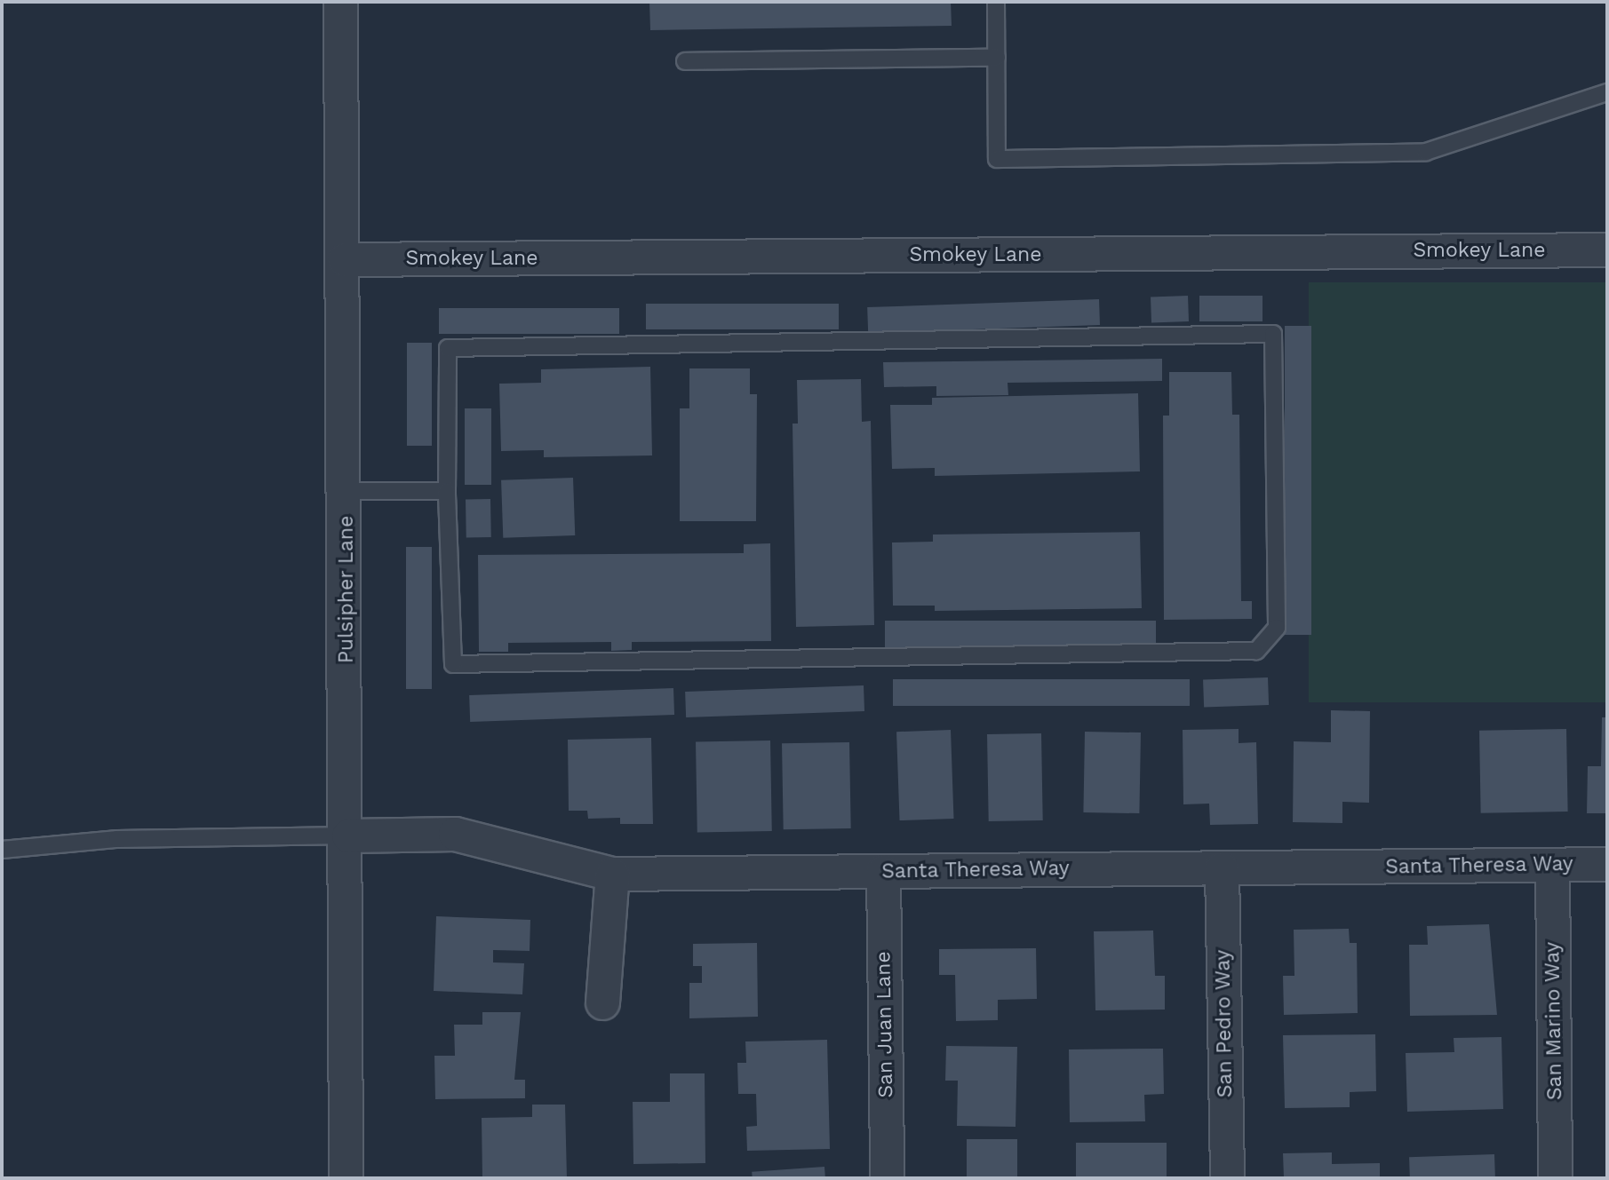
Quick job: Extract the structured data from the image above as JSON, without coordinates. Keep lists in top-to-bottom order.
{
  "streets": {
    "street": [
      "Smokey Lane",
      "Pulsipher Lane",
      "Santa Theresa Way",
      "San Marino Way",
      "San Pedro Way",
      "San Juan Lane"
    ]
  },
  "crossings": [
    ["Smokey Lane", "Pulsipher Lane"],
    ["Pulsipher Lane", "Santa Theresa Way"],
    ["Santa Theresa Way", "San Marino Way"],
    ["Santa Theresa Way", "San Pedro Way"],
    ["Santa Theresa Way", "San Juan Lane"]
  ]
}
